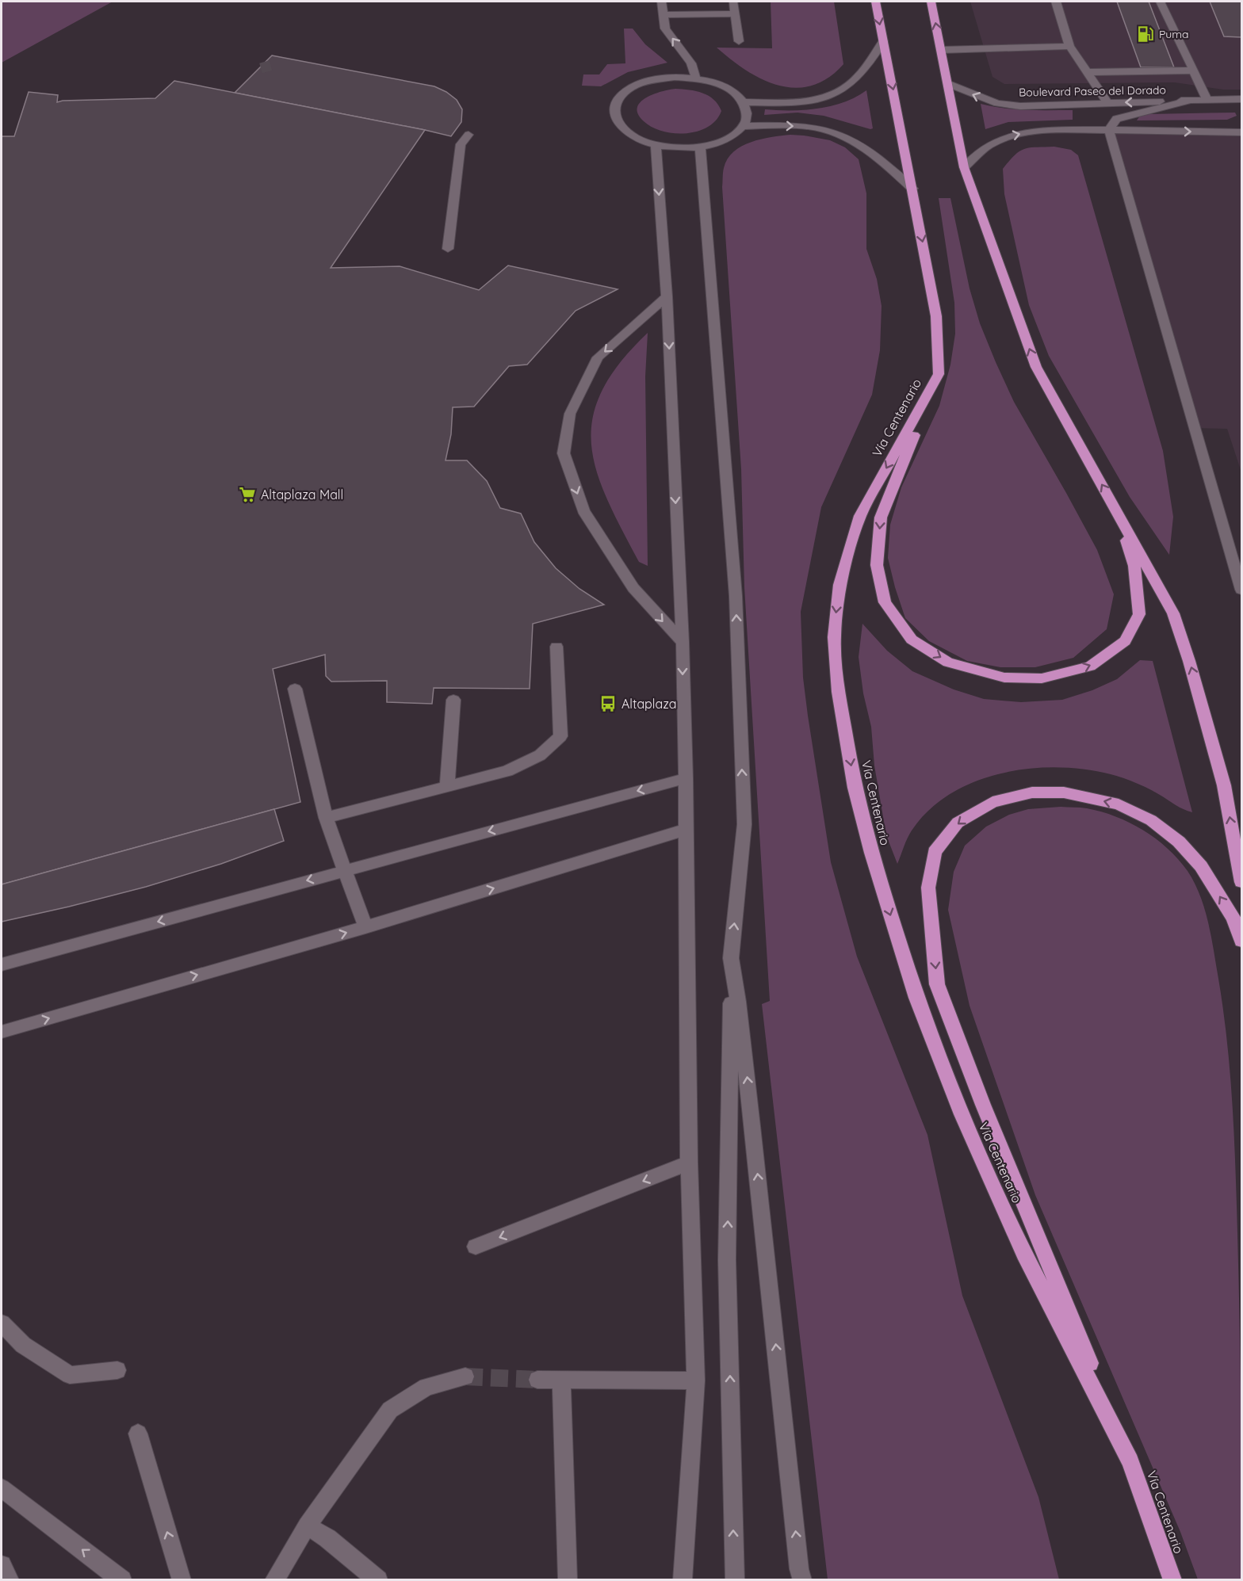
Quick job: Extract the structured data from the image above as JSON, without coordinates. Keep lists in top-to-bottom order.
{
  "streets": {
    "highway": ["Vía Centenario"],
    "street": ["Boulevard Paseo del Dorado"]
  },
  "one_way": ["Vía Centenario"],
  "places": {
    "fuel station": ["Puma"],
    "supermarket": ["Altaplaza Mall"],
    "bus stop": ["Altaplaza"]
  }
}
